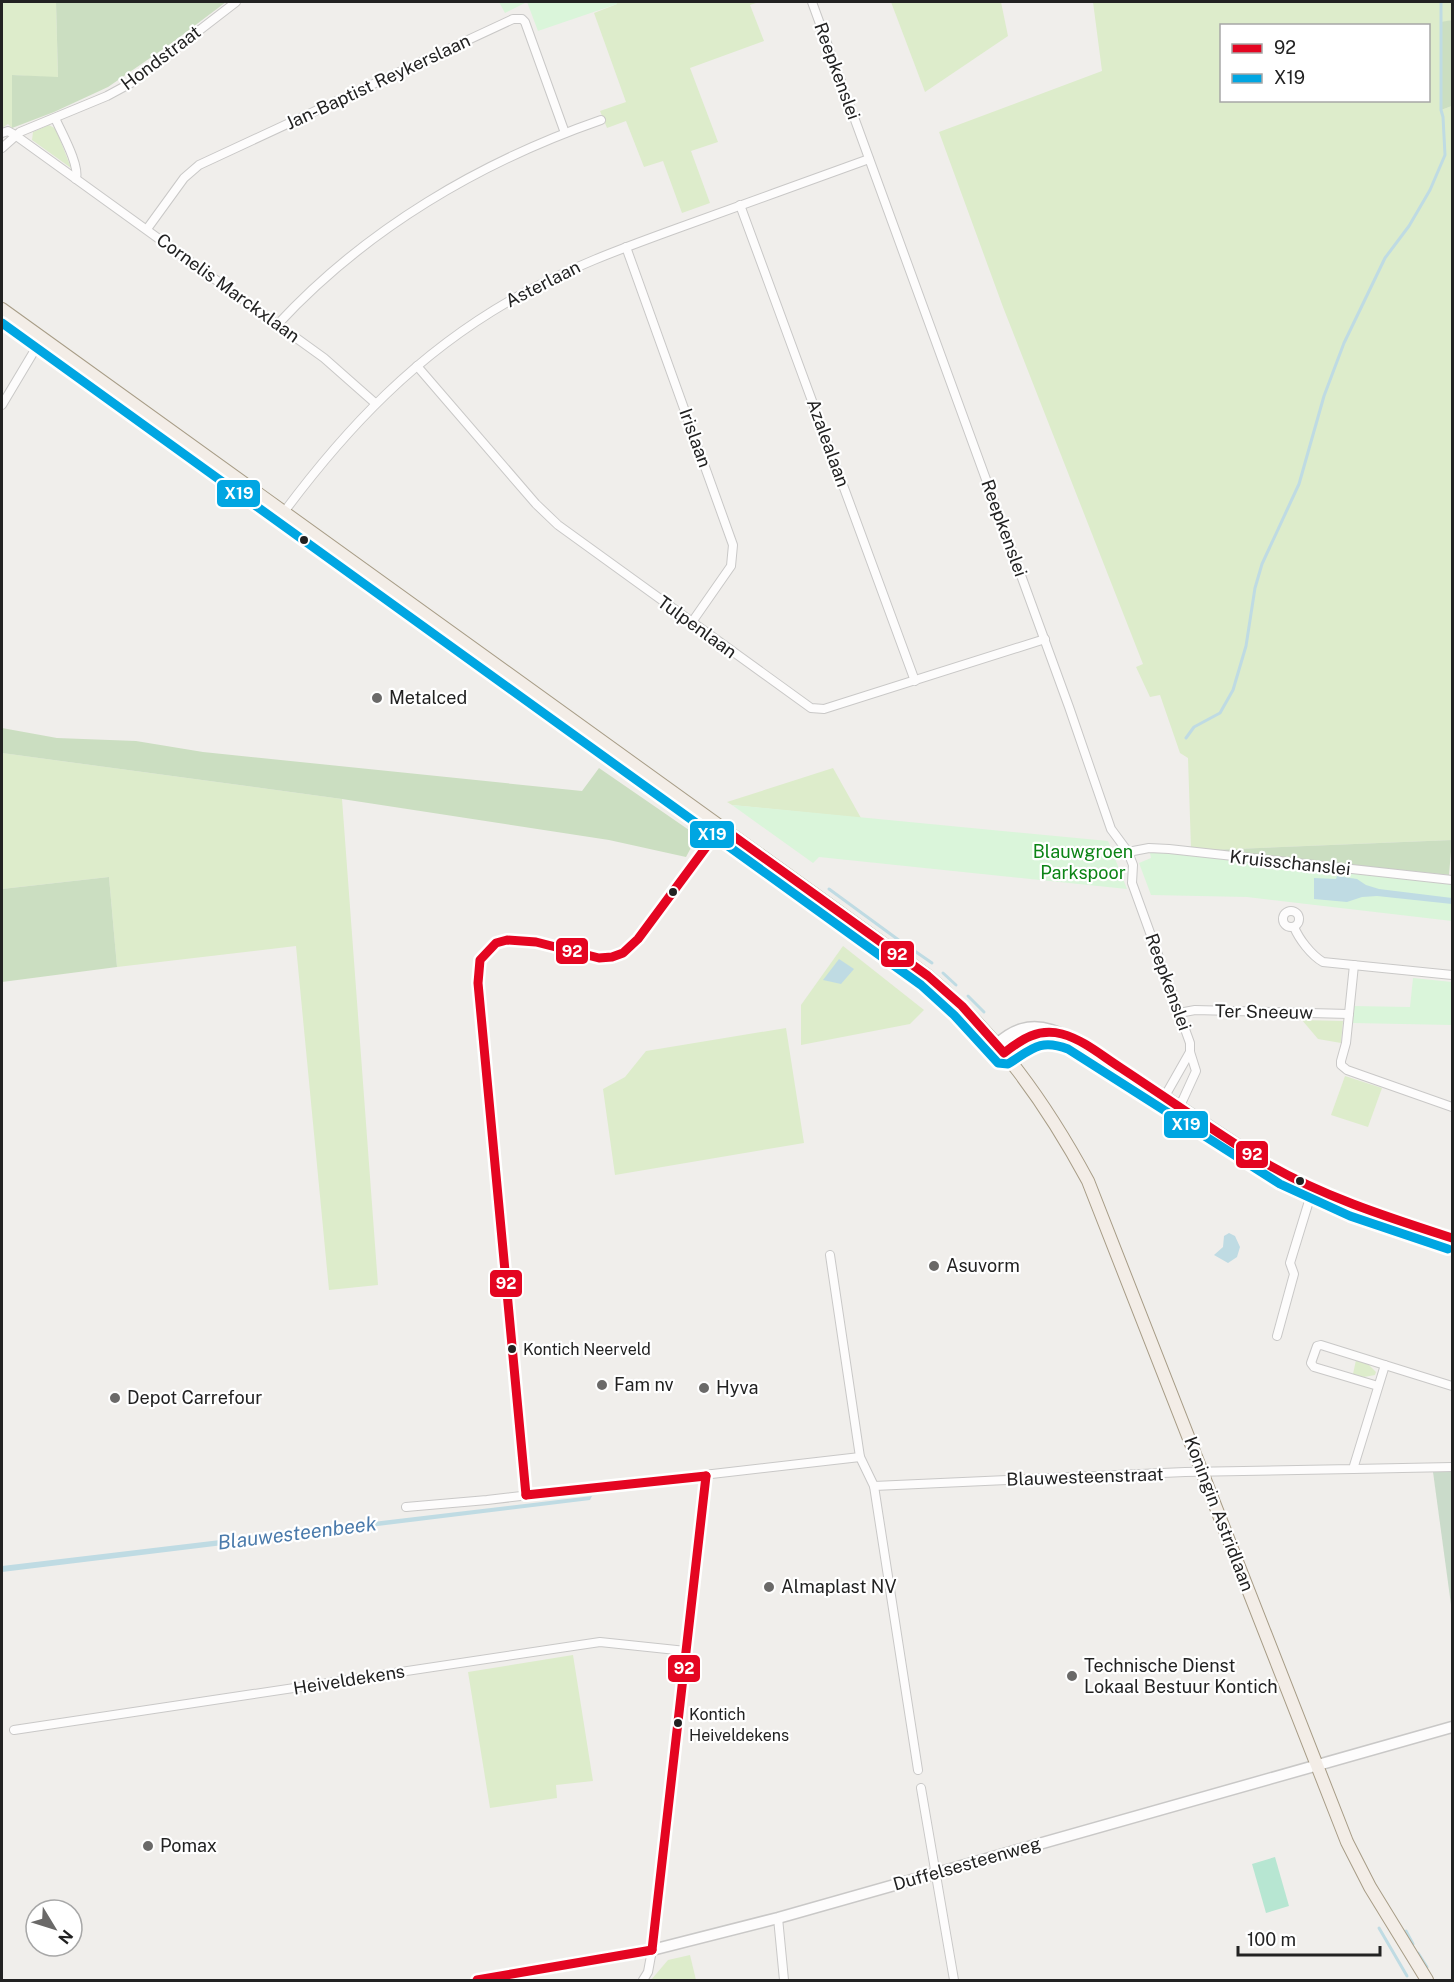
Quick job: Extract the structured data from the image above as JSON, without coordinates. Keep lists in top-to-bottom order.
{
  "streets": {
    "main road": ["Koningin Astridlaan"],
    "street": [
      "Hondstraat",
      "Reepkenslei",
      "Jan-Baptist Reykerslaan",
      "Asterlaan",
      "Cornelis Marckxlaan",
      "Irislaan",
      "Azalealaan",
      "Tulpenlaan",
      "Kruisschanslei",
      "Ter Sneeuw",
      "Blauwesteenstraat",
      "Heiveldekens",
      "Duffelsesteenweg"
    ]
  },
  "crossings": [
    ["Hondstraat", "Cornelis Marckxlaan"],
    ["Reepkenslei", "Asterlaan"],
    ["Reepkenslei", "Tulpenlaan"],
    ["Reepkenslei", "Kruisschanslei"],
    ["Reepkenslei", "Ter Sneeuw"],
    ["Jan-Baptist Reykerslaan", "Cornelis Marckxlaan"],
    ["Asterlaan", "Cornelis Marckxlaan"],
    ["Asterlaan", "Irislaan"],
    ["Asterlaan", "Azalealaan"],
    ["Asterlaan", "Tulpenlaan"],
    ["Asterlaan", "Koningin Astridlaan"],
    ["Irislaan", "Tulpenlaan"],
    ["Azalealaan", "Tulpenlaan"],
    ["Blauwesteenstraat", "Koningin Astridlaan"],
    ["Koningin Astridlaan", "Duffelsesteenweg"]
  ],
  "water": ["Blauwesteenbeek"],
  "parks": ["Blauwgroen Parkspoor"],
  "places": [
    "Metalced",
    "Asuvorm",
    "Kontich Neerveld",
    "Fam nv",
    "Hyva",
    "Depot Carrefour",
    "Almaplast NV",
    "Technische Dienst Lokaal Bestuur Kontich",
    "Kontich Heiveldekens",
    "Pomax"
  ],
  "lines": ["transit line X19", "transit line 92"],
  "legend": ["92", "X19"],
  "scale_bar": "100 m",
  "north": "bottom right"
}
